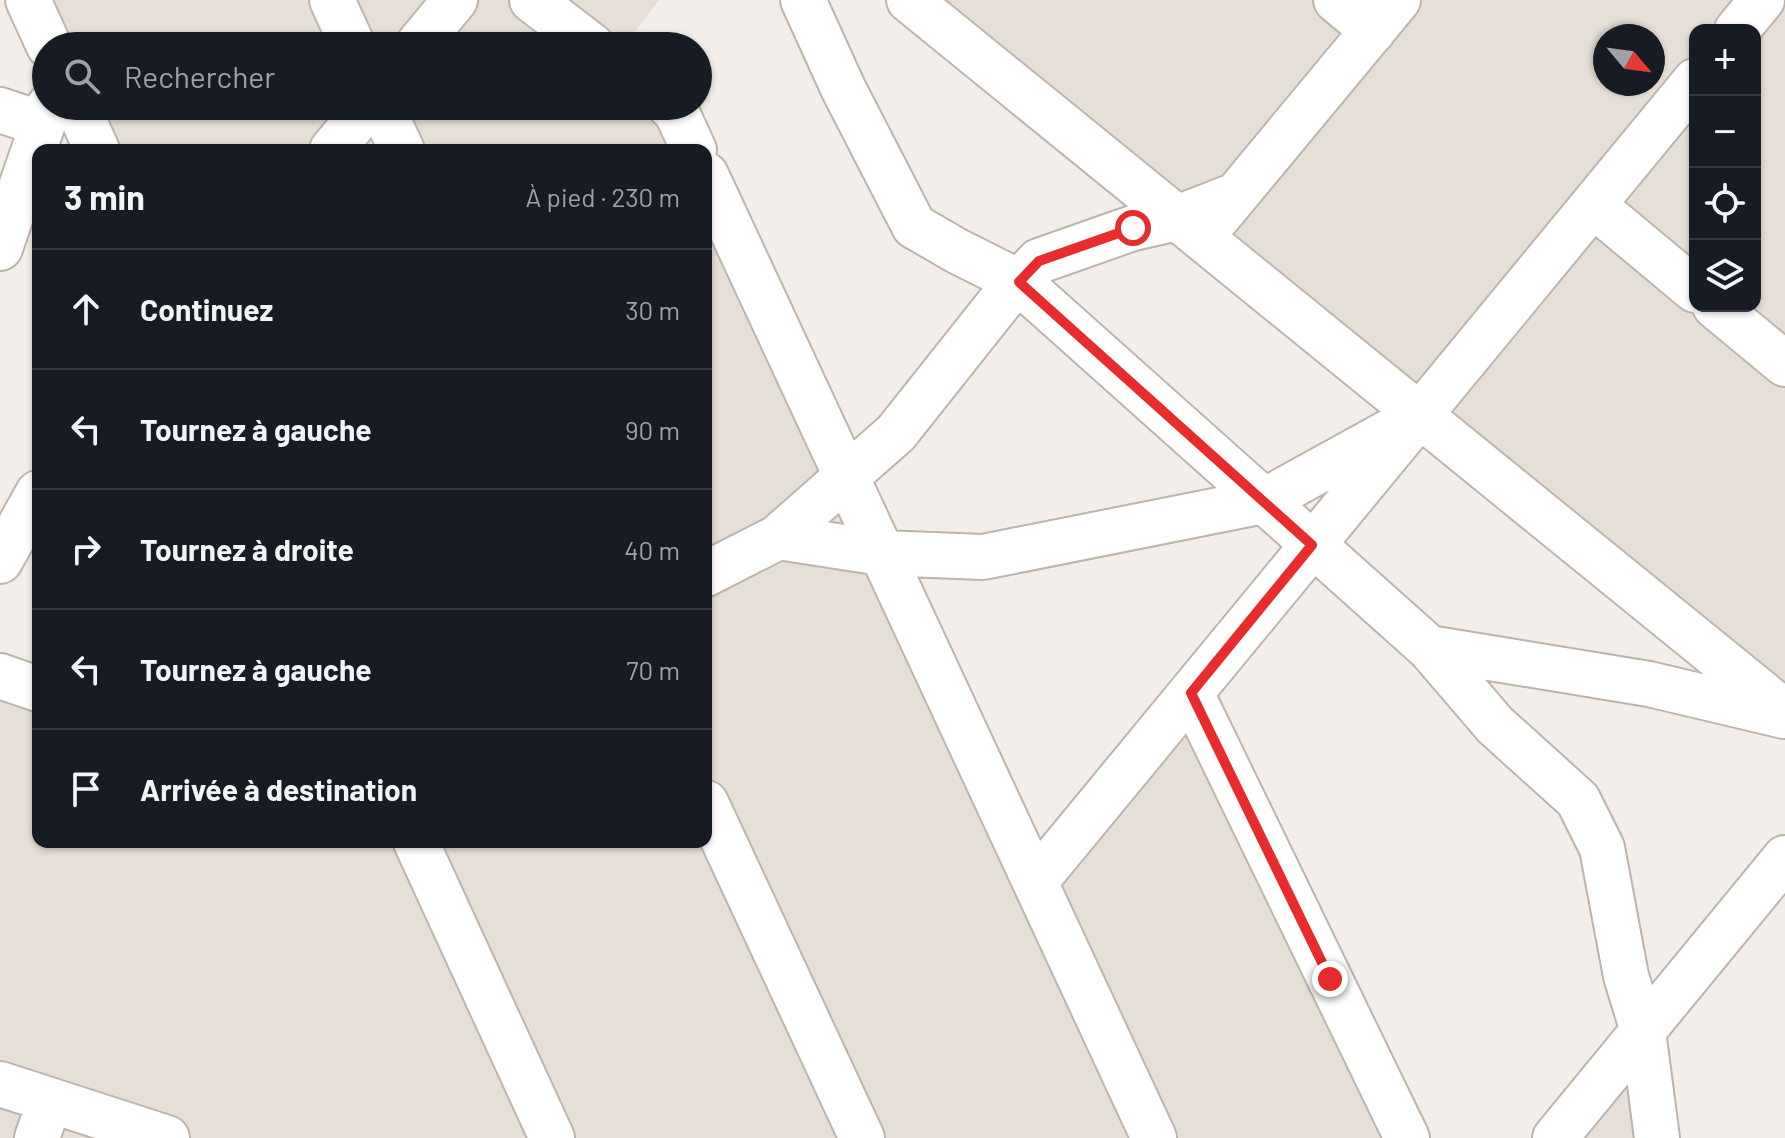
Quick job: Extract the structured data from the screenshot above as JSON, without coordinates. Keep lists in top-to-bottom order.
{
  "north": "bottom right",
  "page": {
    "map_buttons": ["+", "−"],
    "search": "Rechercher",
    "heading": ["3 min", "À pied · 230 m"],
    "list": [
      ["Continuez", "30 m"],
      ["Tournez à gauche", "90 m"],
      ["Tournez à droite", "40 m"],
      ["Tournez à gauche", "70 m"],
      "Arrivée à destination"
    ]
  }
}
